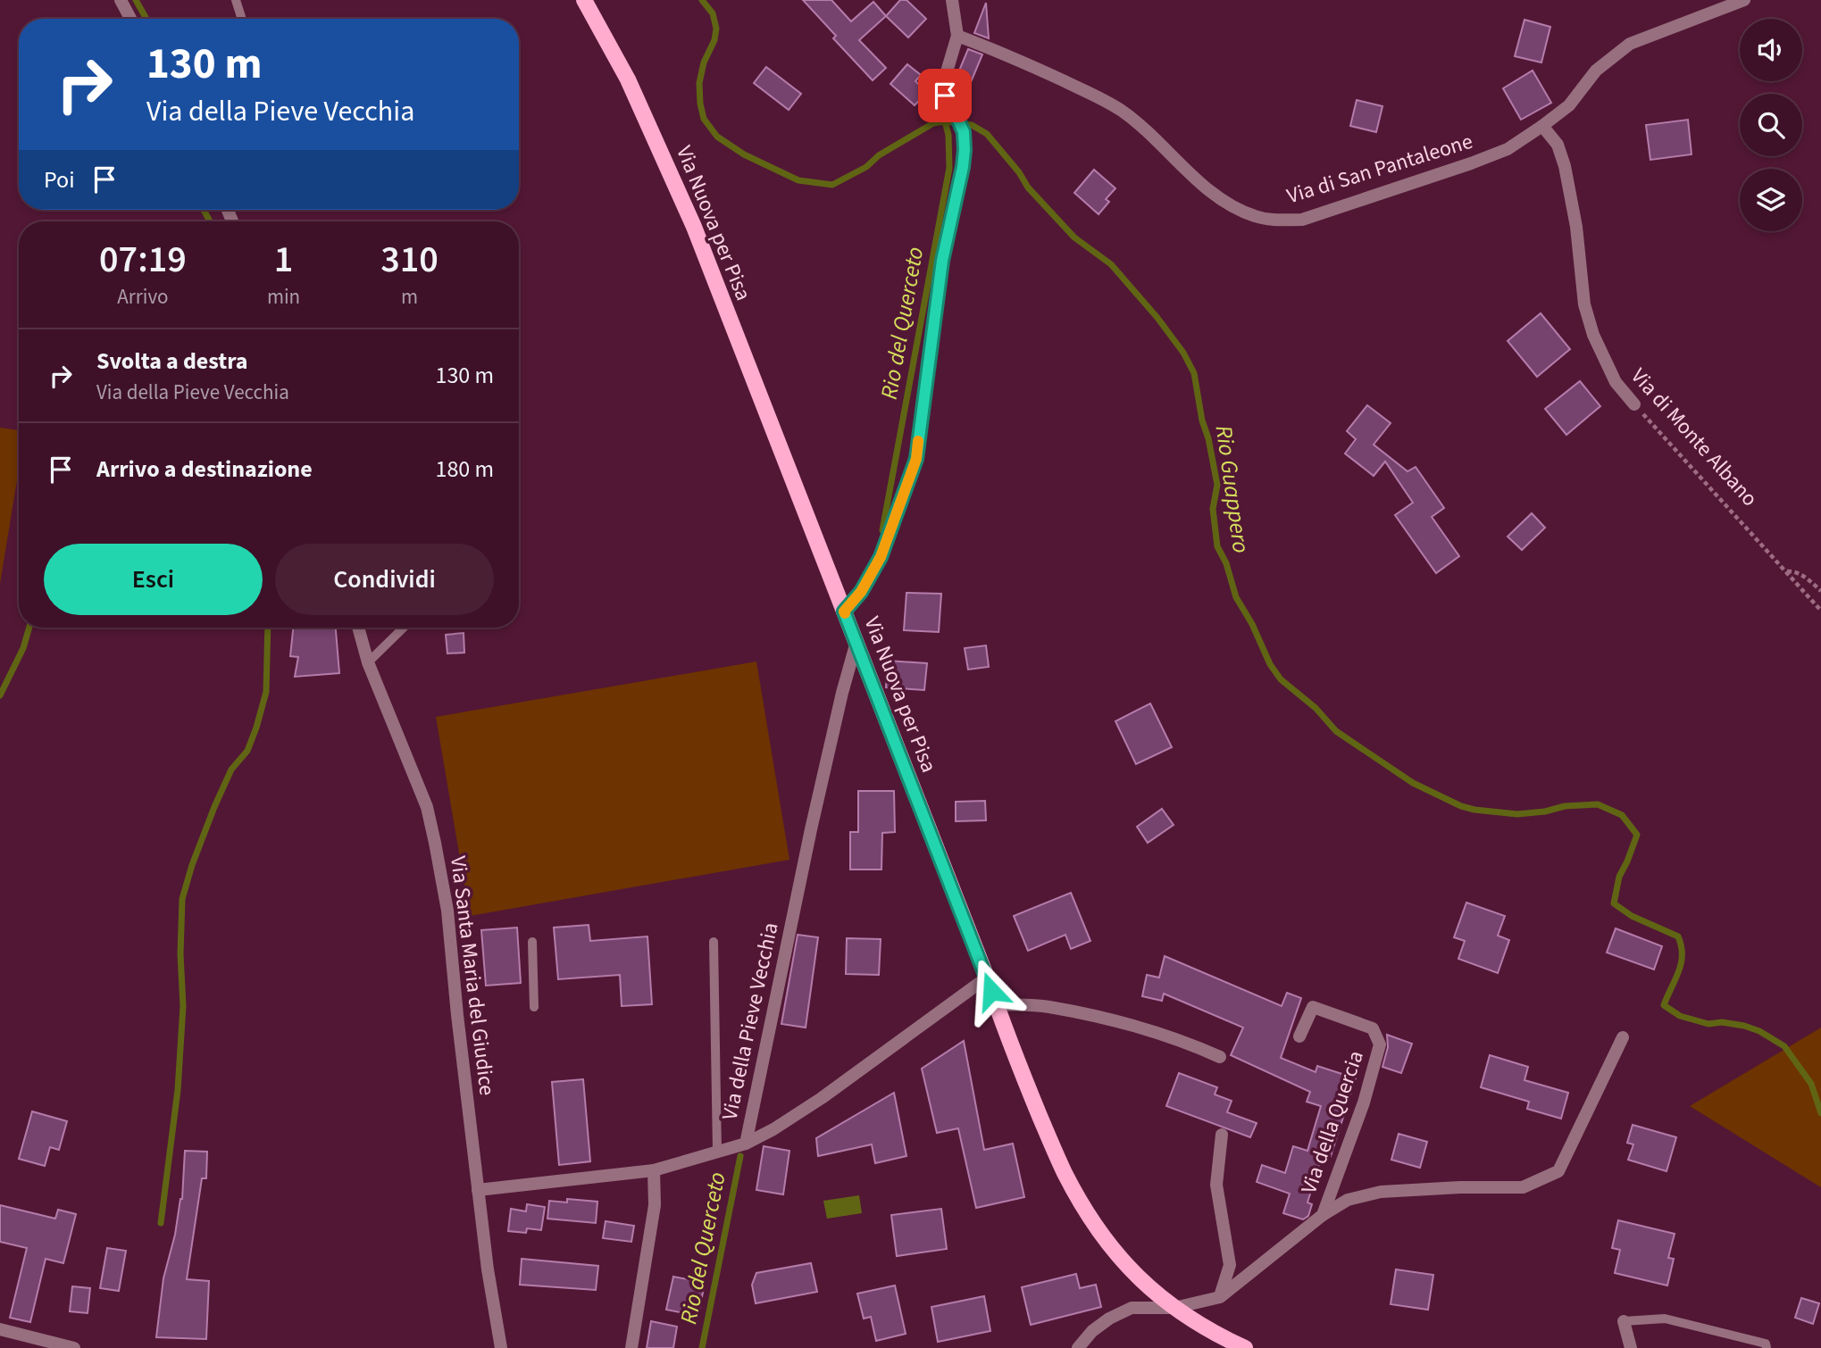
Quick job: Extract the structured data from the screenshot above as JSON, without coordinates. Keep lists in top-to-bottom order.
{
  "streets": {
    "main road": ["Via Nuova per Pisa"],
    "street": [
      "Via di San Pantaleone",
      "Via di Monte Albano",
      "Via Santa Maria del Giudice",
      "Via della Pieve Vecchia",
      "Via della Quercia"
    ]
  },
  "crossings": [
    ["Via di San Pantaleone", "Via di Monte Albano"],
    ["Via Nuova per Pisa", "Via della Pieve Vecchia"],
    ["Via Nuova per Pisa", "Via della Quercia"],
    ["Via Santa Maria del Giudice", "Via della Pieve Vecchia"]
  ],
  "water": ["Rio del Querceto", "Rio Guappero"],
  "page": {
    "turn": ["130 m", "Via della Pieve Vecchia"],
    "then": "Poi",
    "eta": [
      "07:19",
      "Arrivo",
      "1",
      "min",
      "310",
      "m"
    ],
    "list": [
      {
        "name": "Svolta a destra",
        "note": "Via della Pieve Vecchia",
        "value": "130 m"
      },
      {
        "name": "Arrivo a destinazione",
        "value": "180 m"
      }
    ],
    "buttons": ["Esci", "Condividi"]
  }
}
